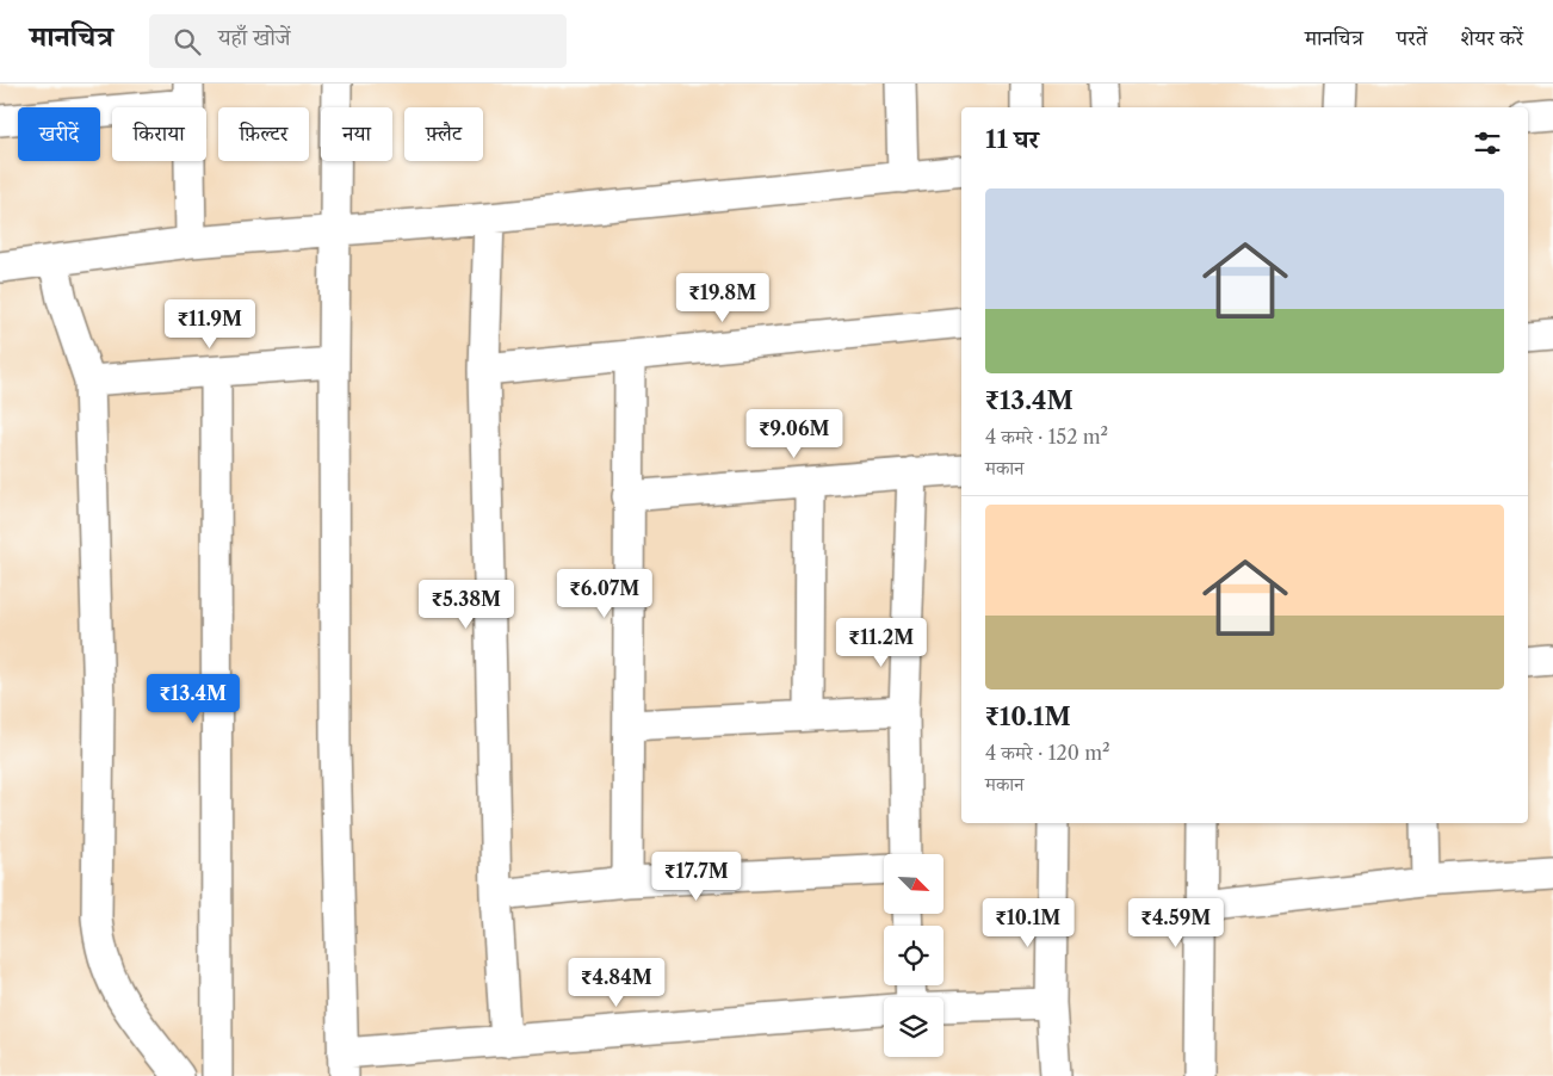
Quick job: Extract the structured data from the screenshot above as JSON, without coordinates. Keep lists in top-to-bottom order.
{
  "north": "bottom right",
  "page": {
    "header": "मानचित्र",
    "search": "यहाँ खोजें",
    "nav": ["मानचित्र", "परतें", "शेयर करें"],
    "chip": [
      "खरीदें",
      "किराया",
      "फ़िल्टर",
      "नया",
      "फ़्लैट"
    ],
    "heading": "11 घर",
    "list": [
      {
        "name": "₹13.4M",
        "note": "4 कमरे · 152 m² · मकान"
      },
      {
        "name": "₹10.1M",
        "note": "4 कमरे · 120 m² · मकान"
      }
    ],
    "price": [
      "₹19.8M",
      "₹11.9M",
      "₹9.06M",
      "₹6.07M",
      "₹5.38M",
      "₹11.2M",
      "₹13.4M",
      "₹17.7M",
      "₹10.1M",
      "₹4.59M",
      "₹4.84M"
    ]
  }
}
